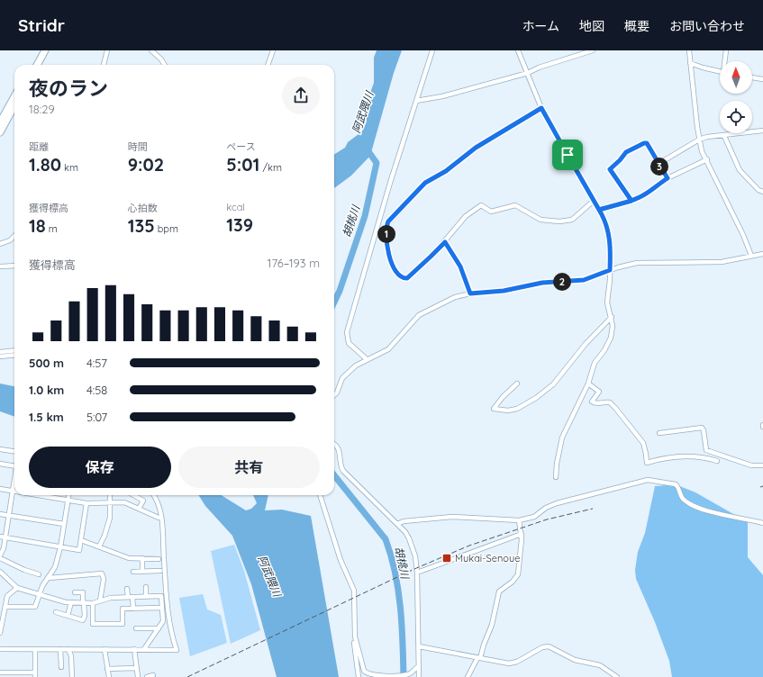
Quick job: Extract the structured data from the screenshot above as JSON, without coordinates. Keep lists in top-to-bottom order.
{
  "water": ["阿武隈川", "胡桃川"],
  "places": {
    "transit": ["Mukai-Senoue"]
  },
  "north": "top",
  "page": {
    "header": "Stridr",
    "nav": [
      "ホーム",
      "地図",
      "概要",
      "お問い合わせ"
    ],
    "heading": ["夜のラン", "18:29"],
    "stats": [
      ["距離", "1.80 km"],
      ["時間", "9:02"],
      ["ペース", "5:01 /km"],
      ["獲得標高", "18 m"],
      ["心拍数", "135 bpm"],
      ["kcal", "139"]
    ],
    "pins": ["3", "1", "2"],
    "chart": ["獲得標高", "176–193 m"],
    "list": [
      {
        "name": "500 m",
        "note": "4:57"
      },
      {
        "name": "1.0 km",
        "note": "4:58"
      },
      {
        "name": "1.5 km",
        "note": "5:07"
      }
    ],
    "buttons": ["保存", "共有"]
  }
}
